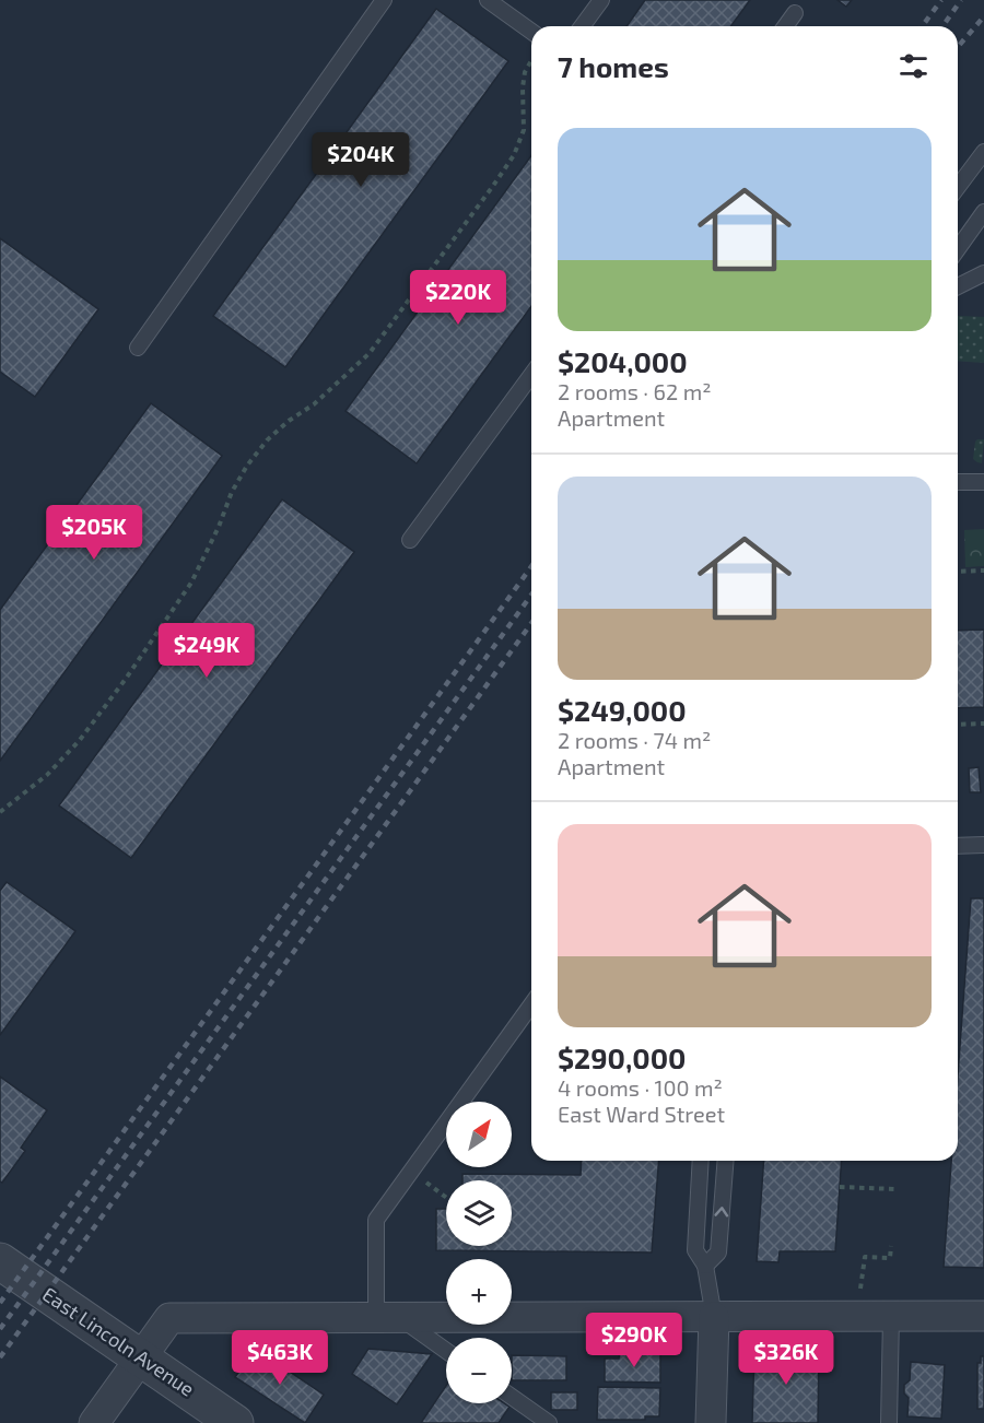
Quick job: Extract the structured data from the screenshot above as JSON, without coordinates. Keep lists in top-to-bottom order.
{
  "streets": {
    "street": ["East Lincoln Avenue"]
  },
  "north": "top right",
  "page": {
    "heading": "7 homes",
    "list": [
      {
        "name": "$204,000",
        "note": "2 rooms · 62 m² · Apartment"
      },
      {
        "name": "$249,000",
        "note": "2 rooms · 74 m² · Apartment"
      },
      {
        "name": "$290,000",
        "note": "4 rooms · 100 m² · East Ward Street"
      }
    ],
    "price": [
      "$204K",
      "$220K",
      "$205K",
      "$249K",
      "$290K",
      "$463K",
      "$326K"
    ],
    "map_buttons": ["+", "−"]
  }
}
